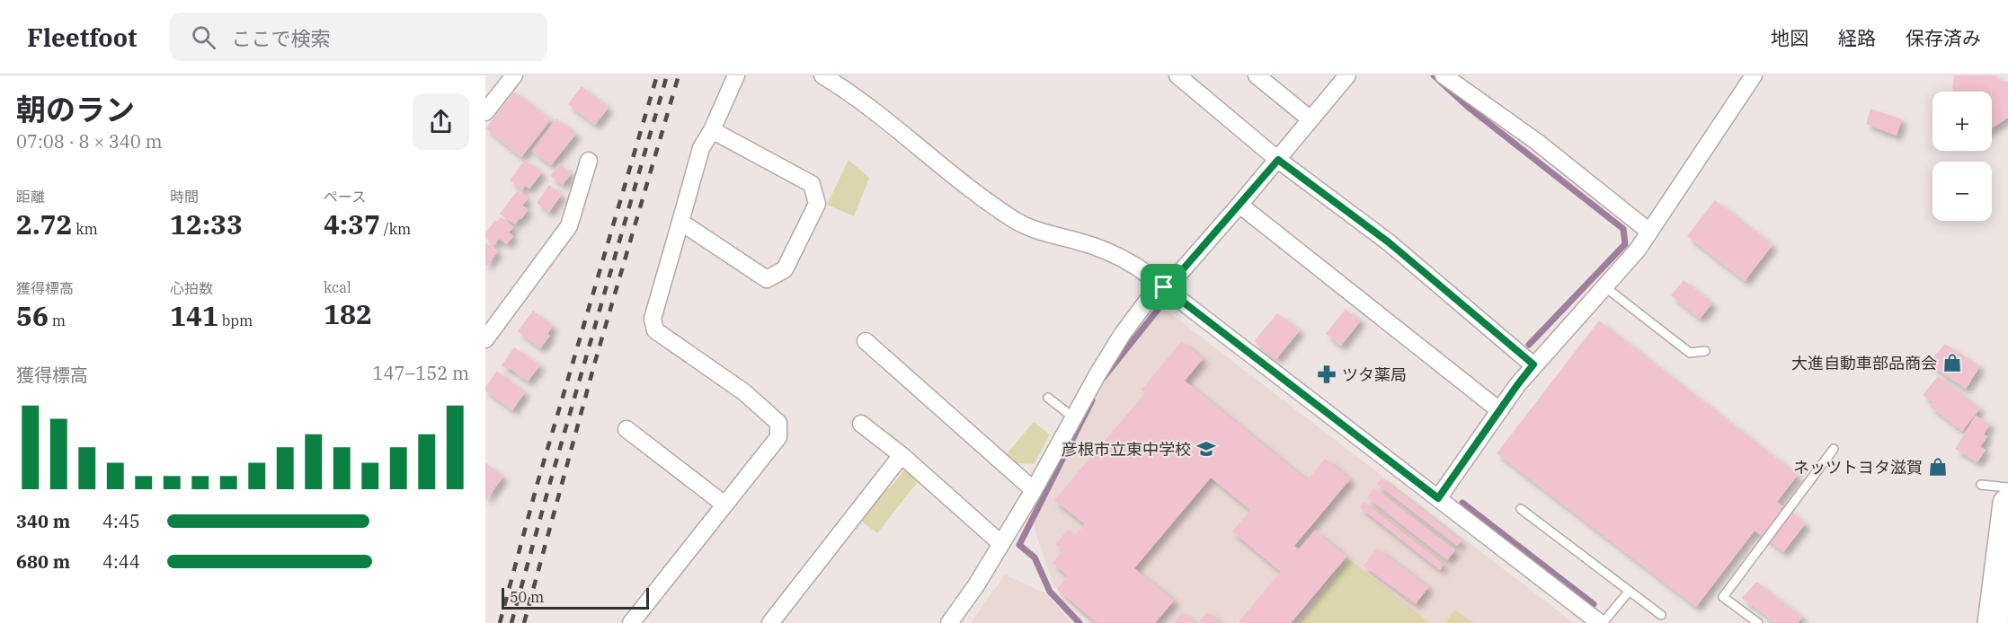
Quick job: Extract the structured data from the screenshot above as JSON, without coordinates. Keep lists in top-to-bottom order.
{
  "places": {
    "shop": ["大進自動車部品商会", "ネッツトヨタ滋賀"],
    "pharmacy": ["ツタ薬局"],
    "school or university": ["彦根市立東中学校"]
  },
  "scale_bar": "50 m",
  "page": {
    "header": "Fleetfoot",
    "search": "ここで検索",
    "nav": ["地図", "経路", "保存済み"],
    "heading": ["朝のラン", "07:08 · 8 × 340 m"],
    "map_buttons": ["+", "−"],
    "stats": [
      ["距離", "2.72 km"],
      ["時間", "12:33"],
      ["ペース", "4:37 /km"],
      ["獲得標高", "56 m"],
      ["心拍数", "141 bpm"],
      ["kcal", "182"]
    ],
    "chart": ["獲得標高", "147–152 m"],
    "list": [
      {
        "name": "340 m",
        "note": "4:45"
      },
      {
        "name": "680 m",
        "note": "4:44"
      }
    ],
    "scale": "50 m"
  }
}
